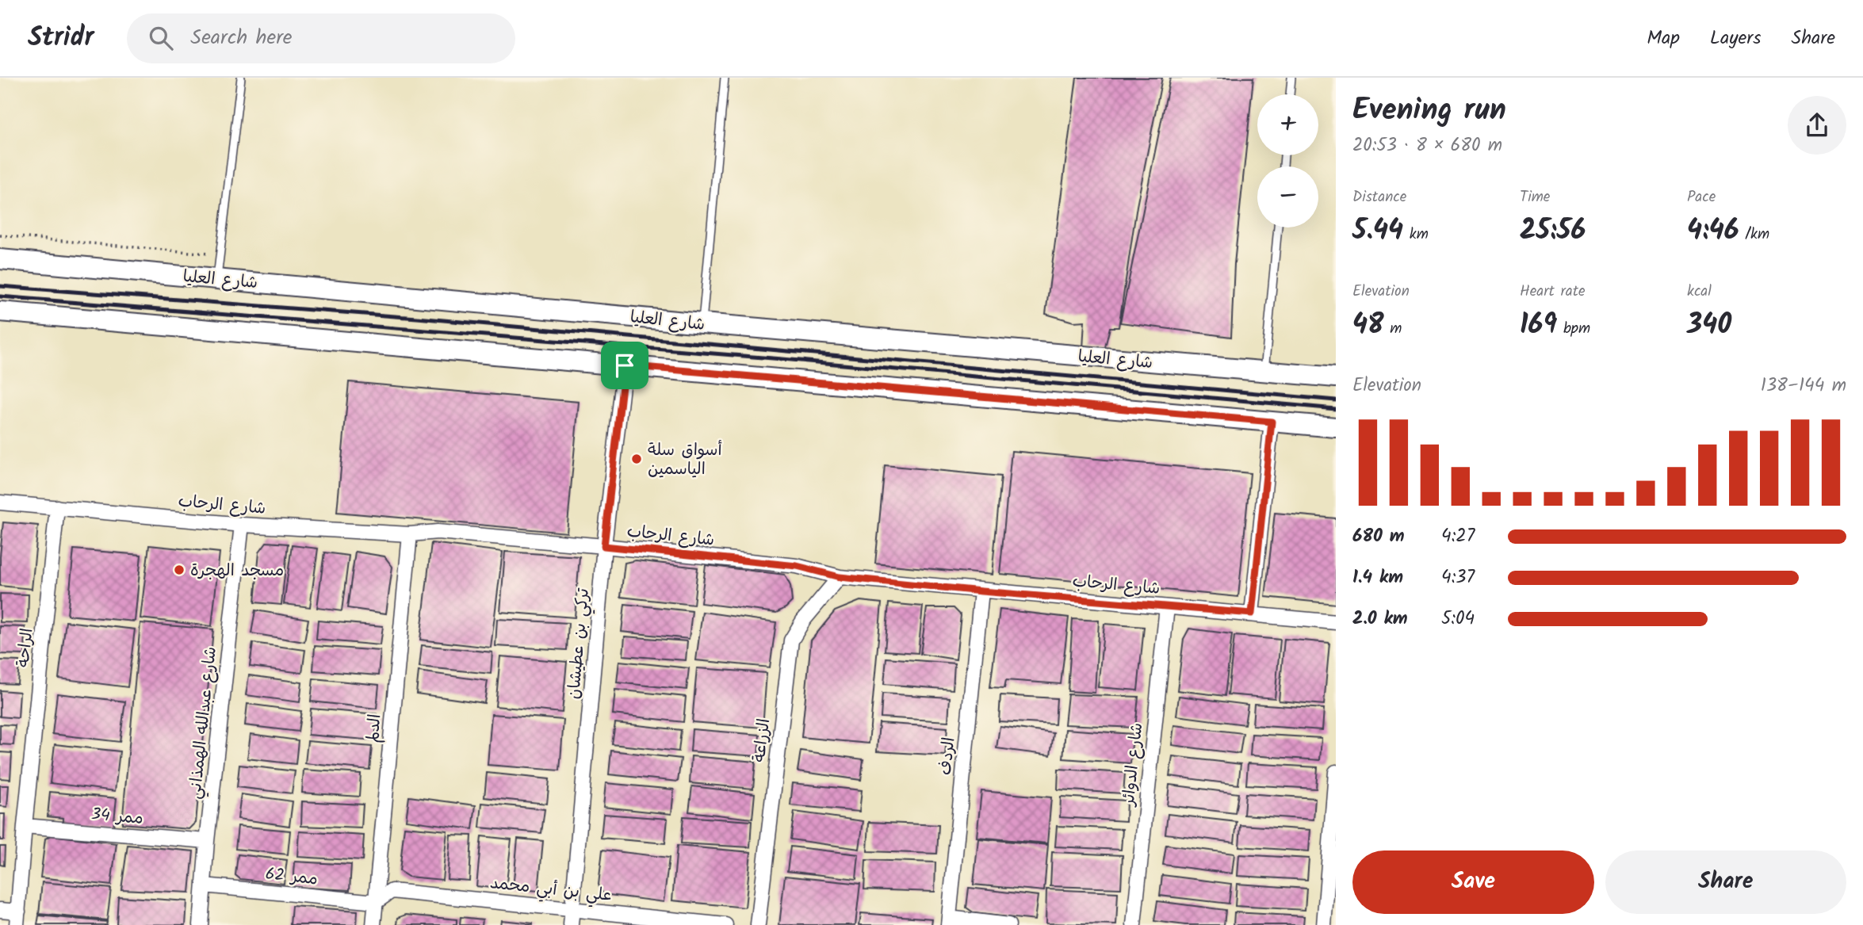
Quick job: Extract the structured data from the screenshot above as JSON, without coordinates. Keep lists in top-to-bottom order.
{
  "streets": {
    "main road": ["شارع العليا"],
    "street": [
      "شارع الرحاب",
      "تركي بن عطيشان",
      "الراحة",
      "شارع عبدالله الهمذاني",
      "الدلم",
      "الزراعة",
      "الردف",
      "شارع الدوائر",
      "ممر 34",
      "ممر 62",
      "علي بن أبي محمد"
    ]
  },
  "crossings": [
    ["شارع الرحاب", "تركي بن عطيشان"],
    ["شارع الرحاب", "الراحة"],
    ["شارع الرحاب", "شارع عبدالله الهمذاني"],
    ["شارع الرحاب", "الدلم"],
    ["شارع الرحاب", "الزراعة"],
    ["شارع الرحاب", "الردف"],
    ["شارع الرحاب", "شارع الدوائر"],
    ["تركي بن عطيشان", "علي بن أبي محمد"],
    ["الراحة", "ممر 34"],
    ["شارع عبدالله الهمذاني", "ممر 34"],
    ["شارع عبدالله الهمذاني", "ممر 62"],
    ["الدلم", "ممر 62"],
    ["الدلم", "علي بن أبي محمد"],
    ["ممر 62", "علي بن أبي محمد"]
  ],
  "places": ["أسواق سلة الياسمين", "مسجد الهجرة"],
  "page": {
    "header": "Stridr",
    "search": "Search here",
    "nav": ["Map", "Layers", "Share"],
    "heading": ["Evening run", "20:53 · 8 × 680 m"],
    "map_buttons": ["+", "−"],
    "stats": [
      ["Distance", "5.44 km"],
      ["Time", "25:56"],
      ["Pace", "4:46 /km"],
      ["Elevation", "48 m"],
      ["Heart rate", "169 bpm"],
      ["kcal", "340"]
    ],
    "chart": ["Elevation", "138–144 m"],
    "list": [
      {
        "name": "680 m",
        "note": "4:27"
      },
      {
        "name": "1.4 km",
        "note": "4:37"
      },
      {
        "name": "2.0 km",
        "note": "5:04"
      }
    ],
    "buttons": ["Save", "Share"]
  }
}
